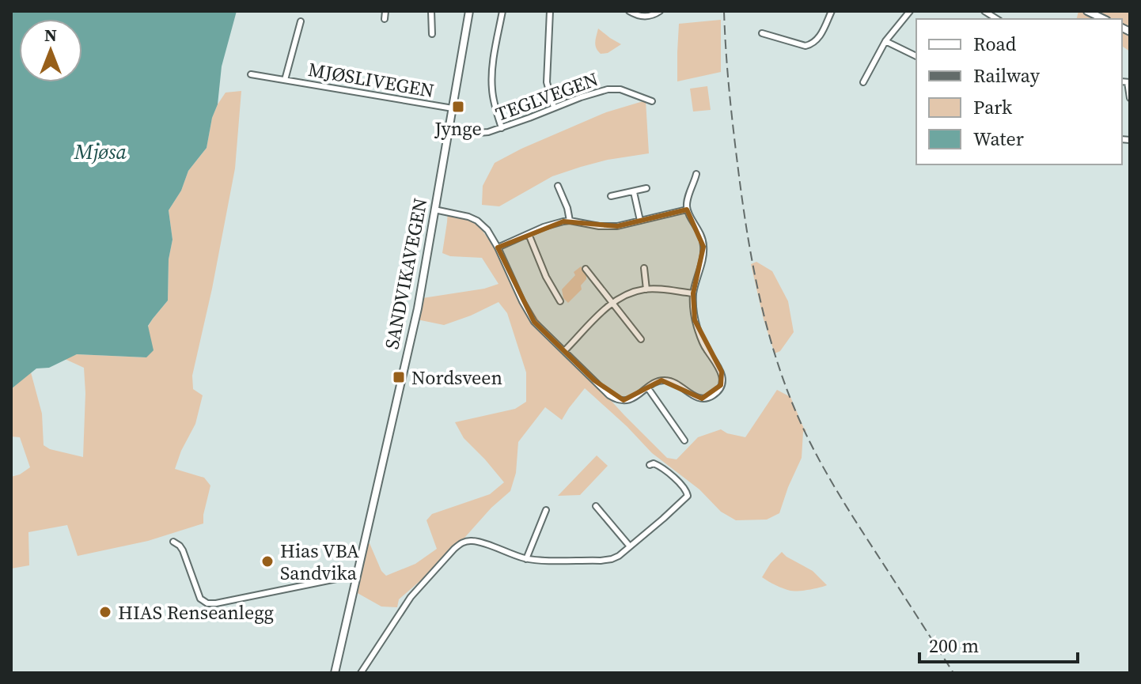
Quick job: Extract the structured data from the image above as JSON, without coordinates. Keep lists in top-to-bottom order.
{
  "streets": {
    "main road": ["SANDVIKAVEGEN"],
    "street": ["MJØSLIVEGEN", "TEGLVEGEN"]
  },
  "crossings": [
    ["MJØSLIVEGEN", "SANDVIKAVEGEN"],
    ["TEGLVEGEN", "SANDVIKAVEGEN"]
  ],
  "water": ["Mjøsa"],
  "places": {
    "transit": ["Jynge", "Nordsveen"],
    "other": ["Hias VBA Sandvika", "HIAS Renseanlegg"]
  },
  "legend": [
    "Road",
    "Railway",
    "Park",
    "Water"
  ],
  "scale_bar": "200 m",
  "north": "top"
}
